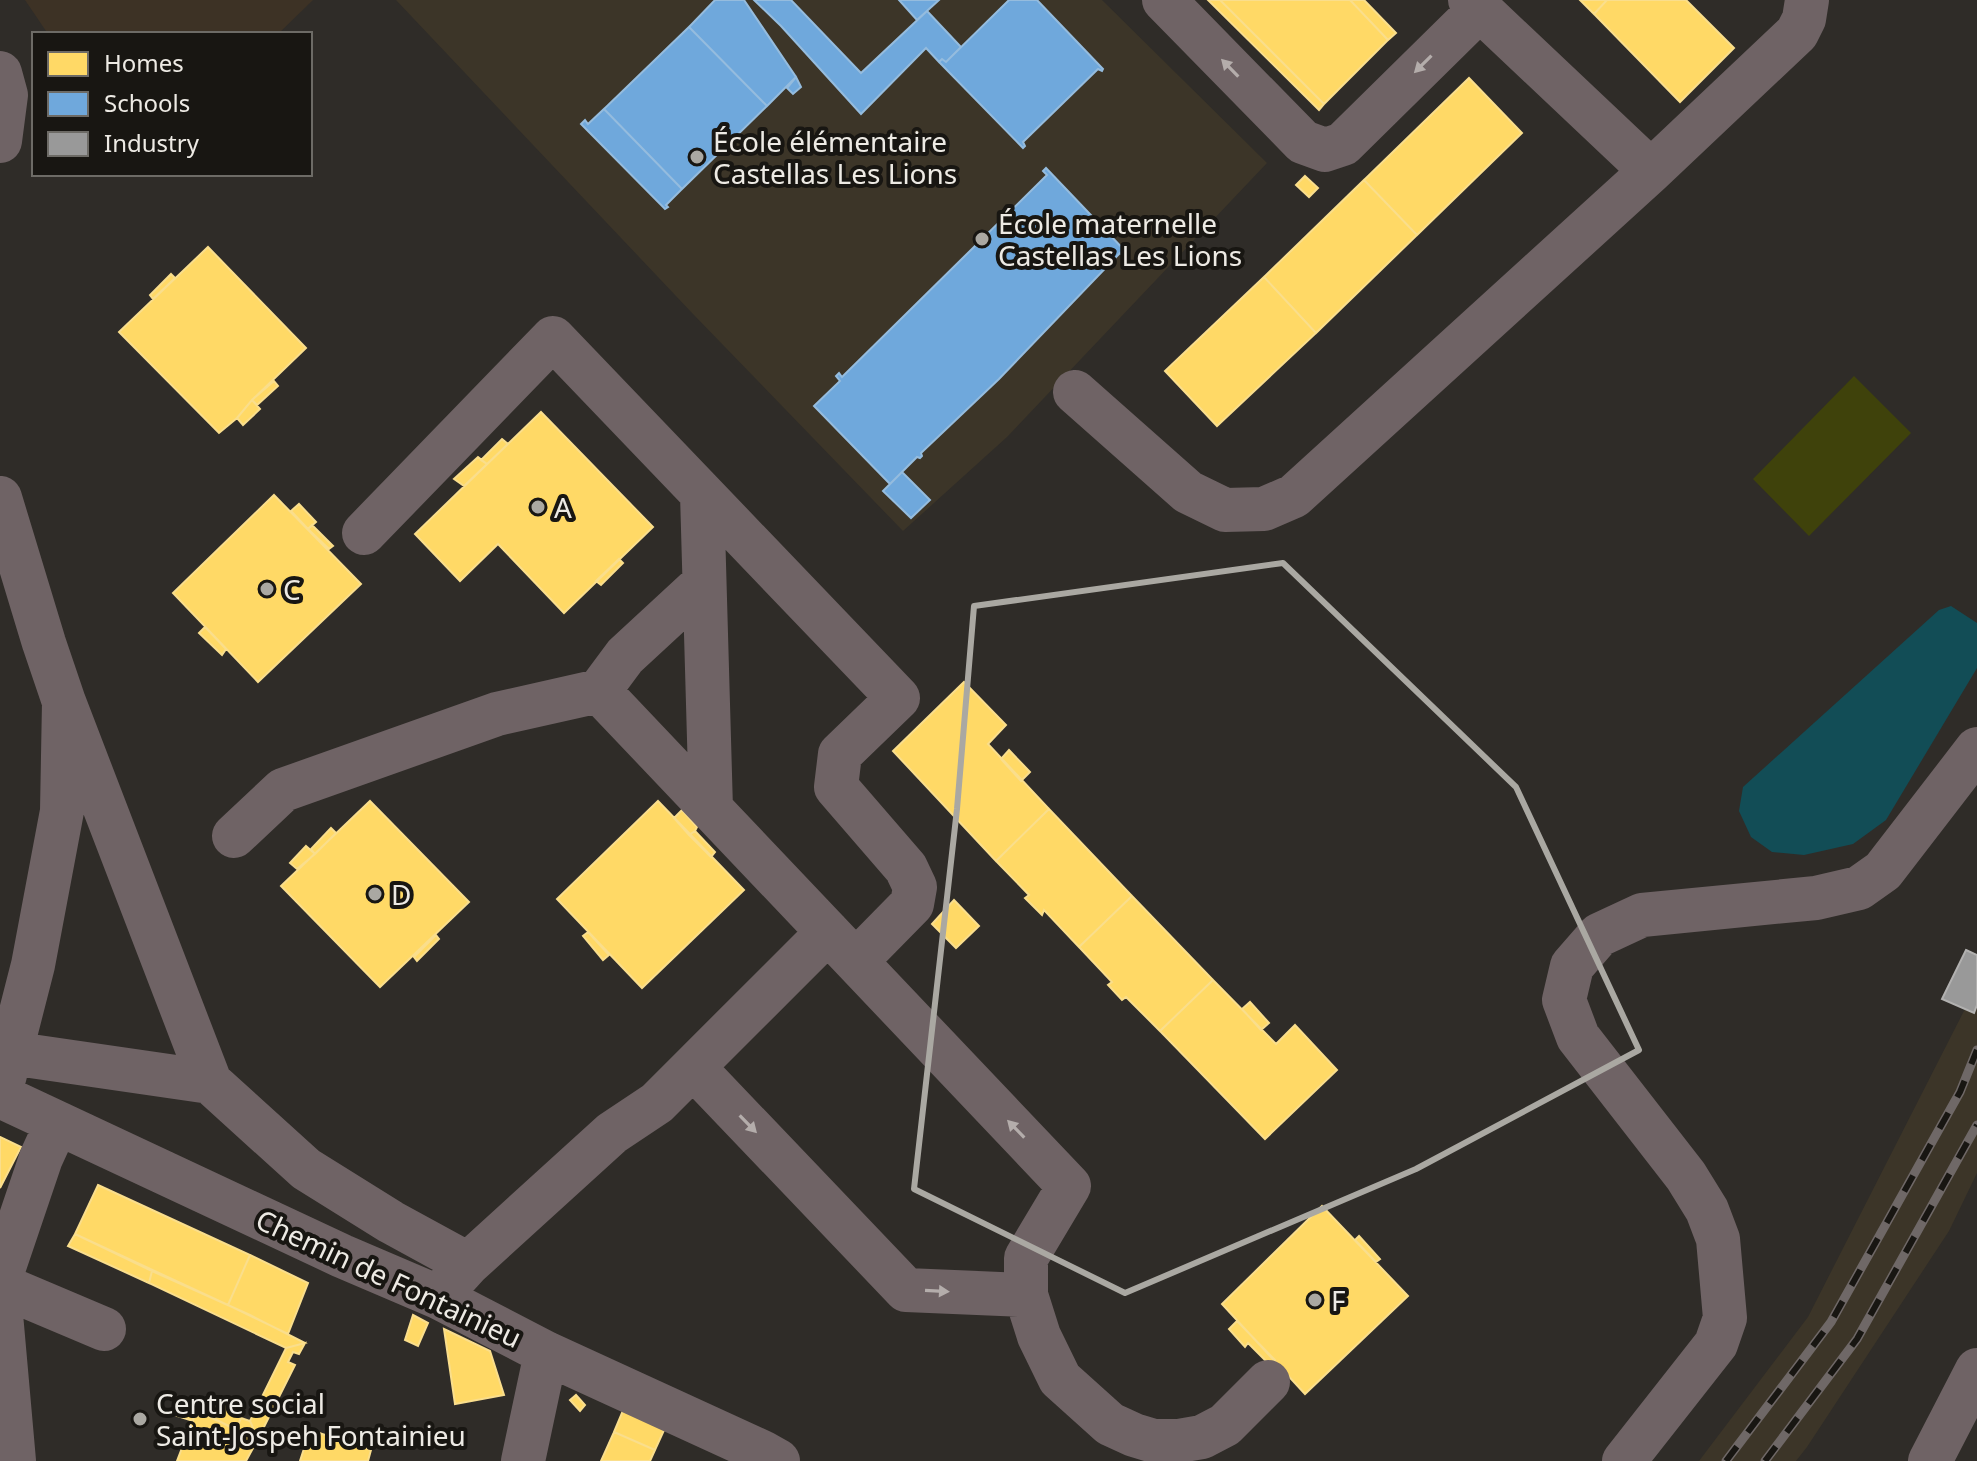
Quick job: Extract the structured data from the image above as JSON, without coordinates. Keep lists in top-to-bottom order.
{
  "streets": {
    "street": ["Chemin de Fontainieu"]
  },
  "places": [
    "École élémentaire Castellas Les Lions",
    "École maternelle Castellas Les Lions",
    "A",
    "C",
    "D",
    "F",
    "Centre social Saint-Jospeh Fontainieu"
  ],
  "legend": ["Homes", "Schools", "Industry"]
}
